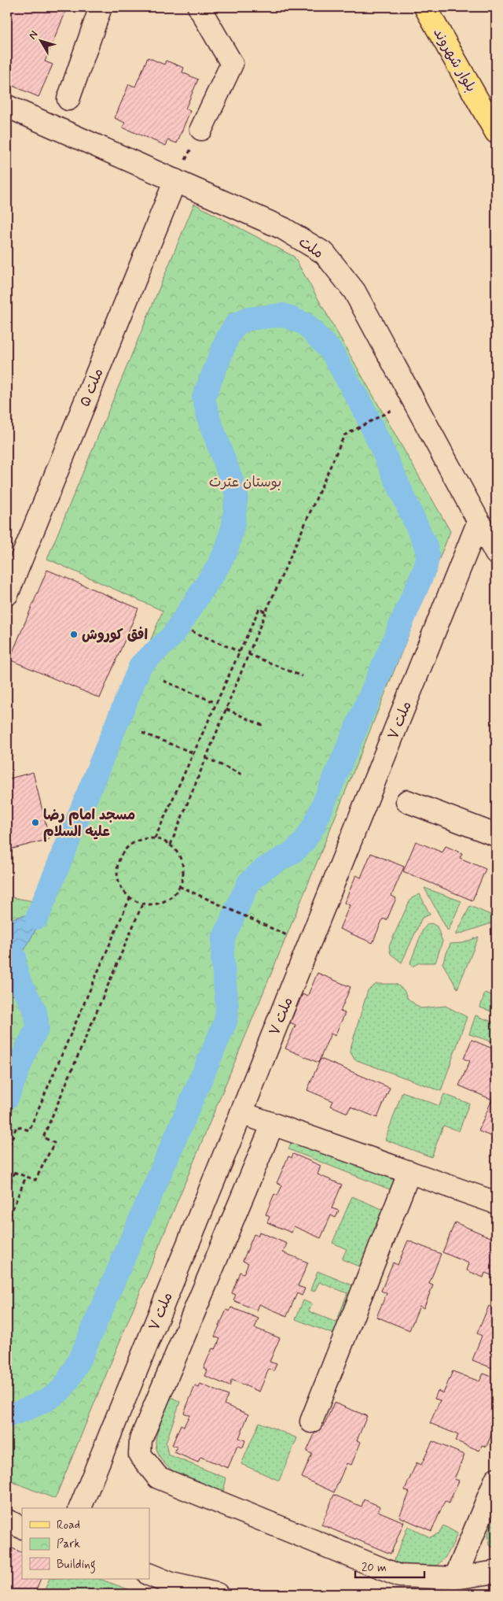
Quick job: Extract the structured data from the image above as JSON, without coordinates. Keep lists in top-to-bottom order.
{
  "streets": {
    "main road": ["بلوار شهروند"],
    "street": ["ملت", "ملت ۵", "ملت ۷"]
  },
  "crossings": [
    ["ملت", "ملت ۵"],
    ["ملت", "ملت ۷"]
  ],
  "parks": ["بوستان عترت"],
  "places": ["افق کوروش", "مسجد امام رضا علیه السلام"],
  "legend": ["Road", "Park", "Building"],
  "scale_bar": "20 m",
  "north": "top left"
}
